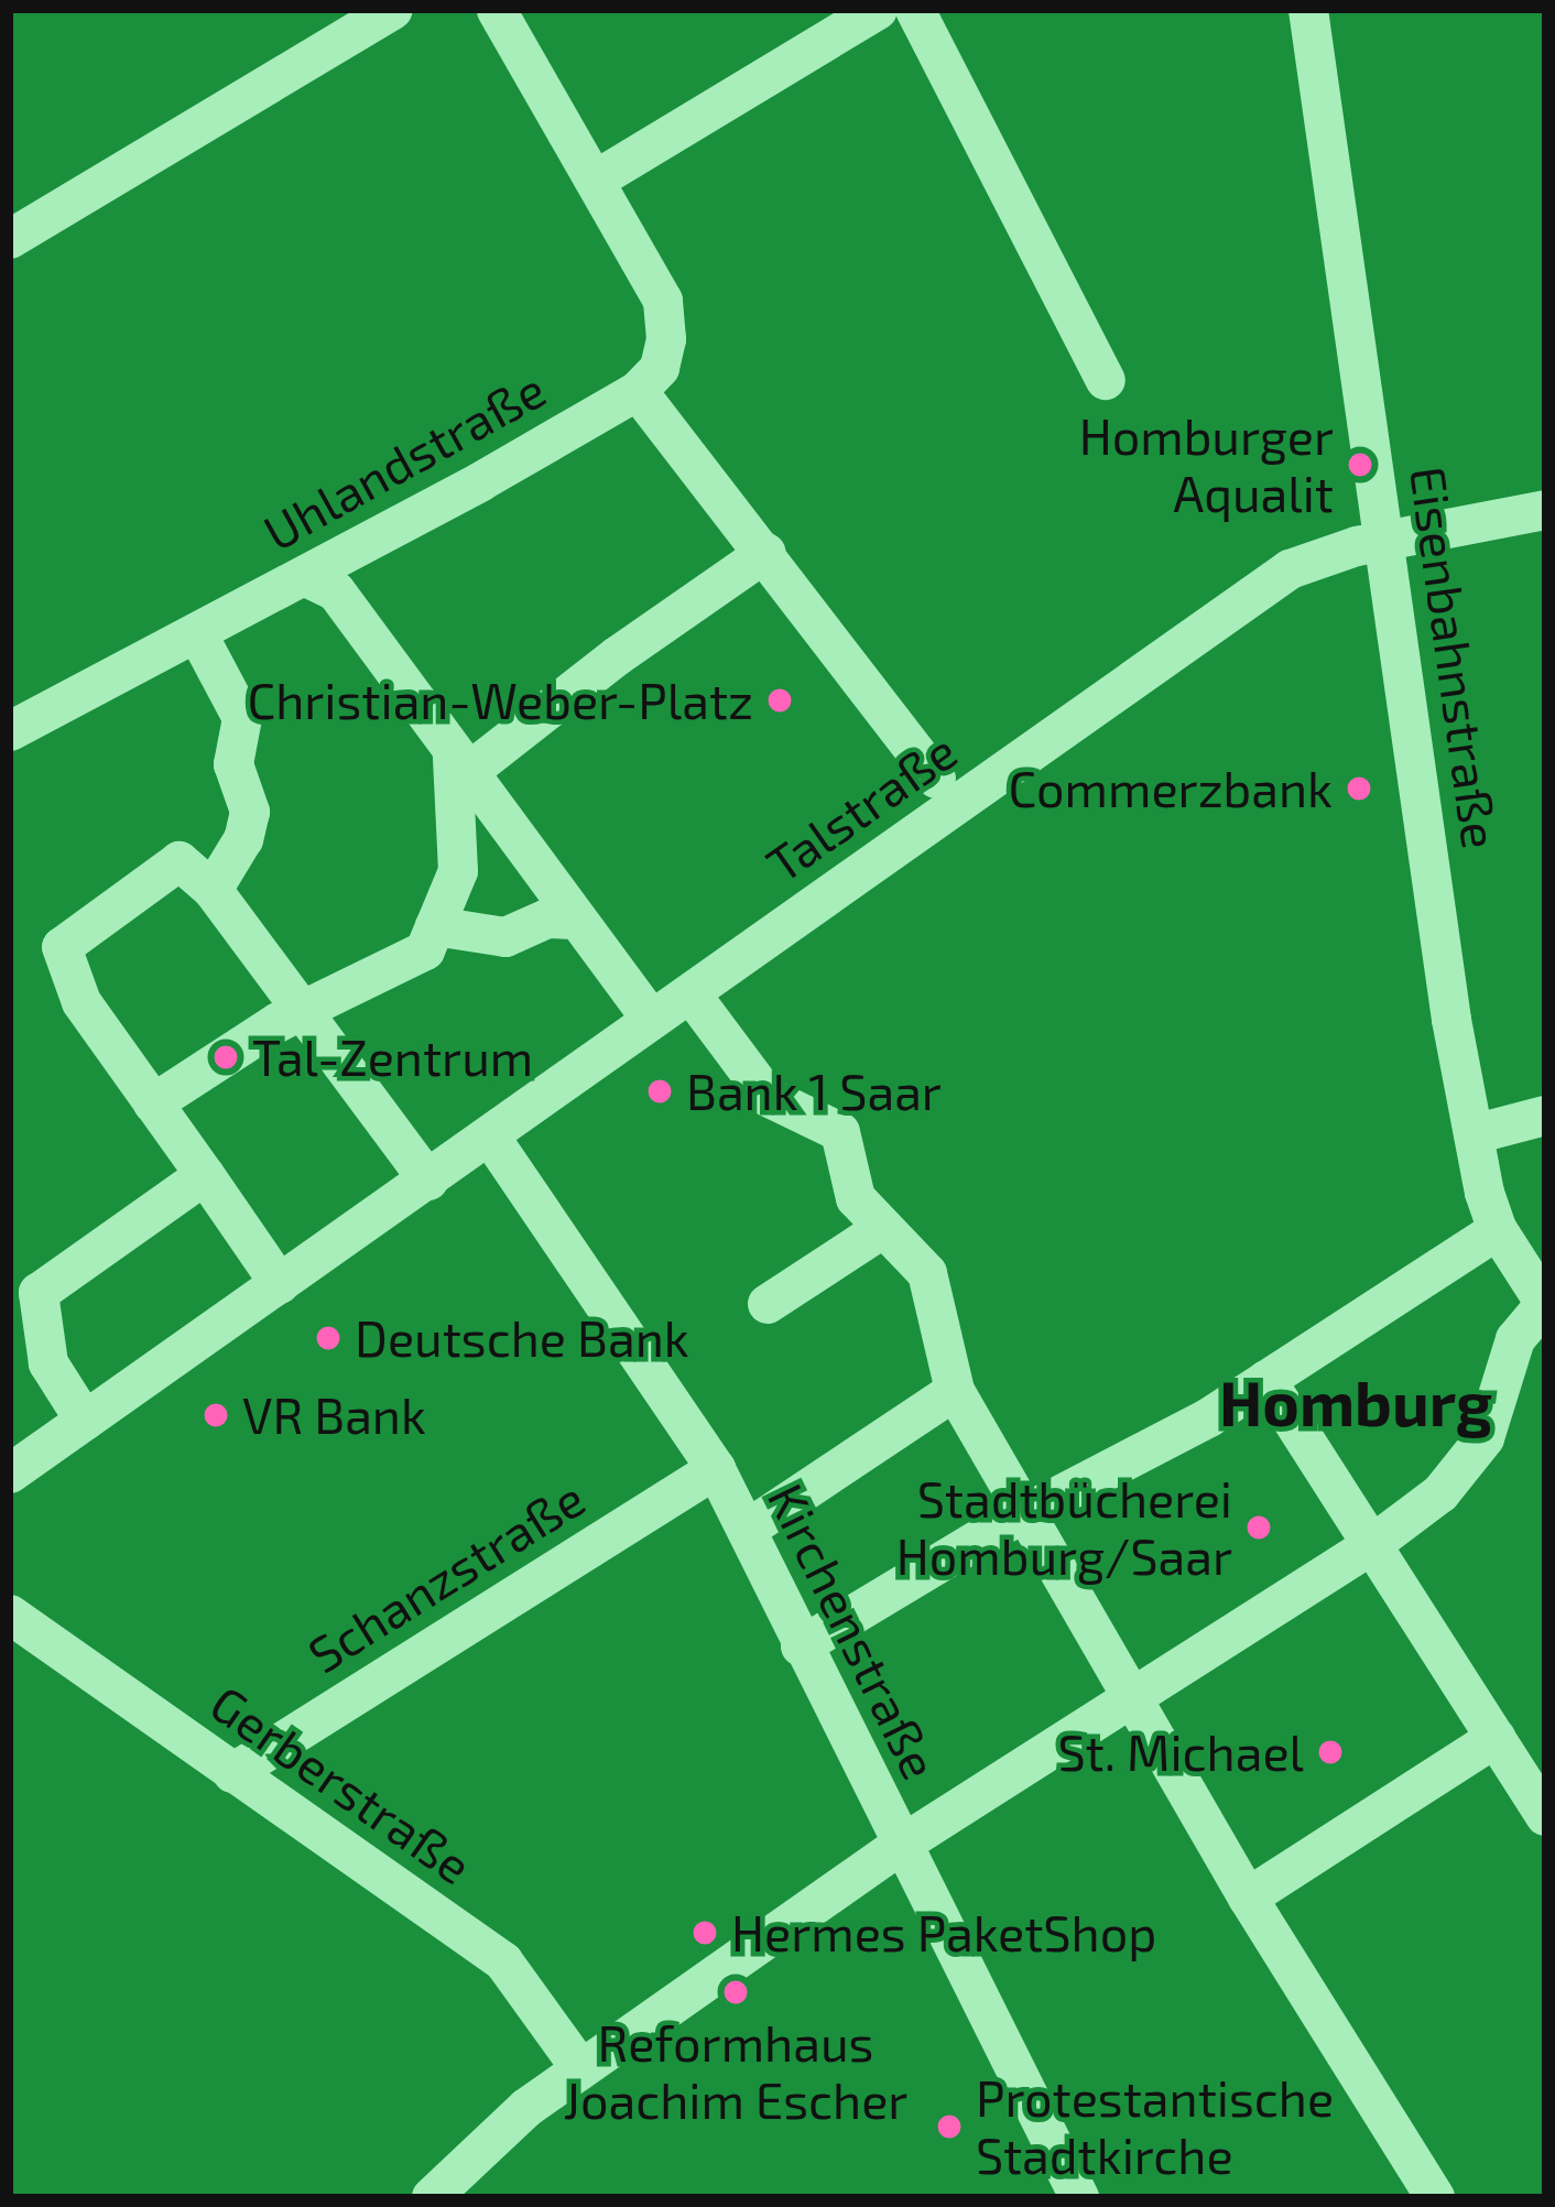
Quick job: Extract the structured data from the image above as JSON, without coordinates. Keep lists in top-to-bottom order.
{
  "streets": {
    "street": [
      "Uhlandstraße",
      "Eisenbahnstraße",
      "Talstraße",
      "Schanzstraße",
      "Kirchenstraße",
      "Gerberstraße"
    ]
  },
  "crossings": [
    ["Eisenbahnstraße", "Talstraße"],
    ["Talstraße", "Kirchenstraße"],
    ["Schanzstraße", "Kirchenstraße"],
    ["Schanzstraße", "Gerberstraße"]
  ],
  "districts": ["Homburg"],
  "places": [
    "Homburger Aqualit",
    "Christian-Weber-Platz",
    "Commerzbank",
    "Tal-Zentrum",
    "Bank 1 Saar",
    "Deutsche Bank",
    "VR Bank",
    "Stadtbücherei Homburg/Saar",
    "St. Michael",
    "Hermes PaketShop",
    "Reformhaus Joachim Escher",
    "Protestantische Stadtkirche"
  ]
}
